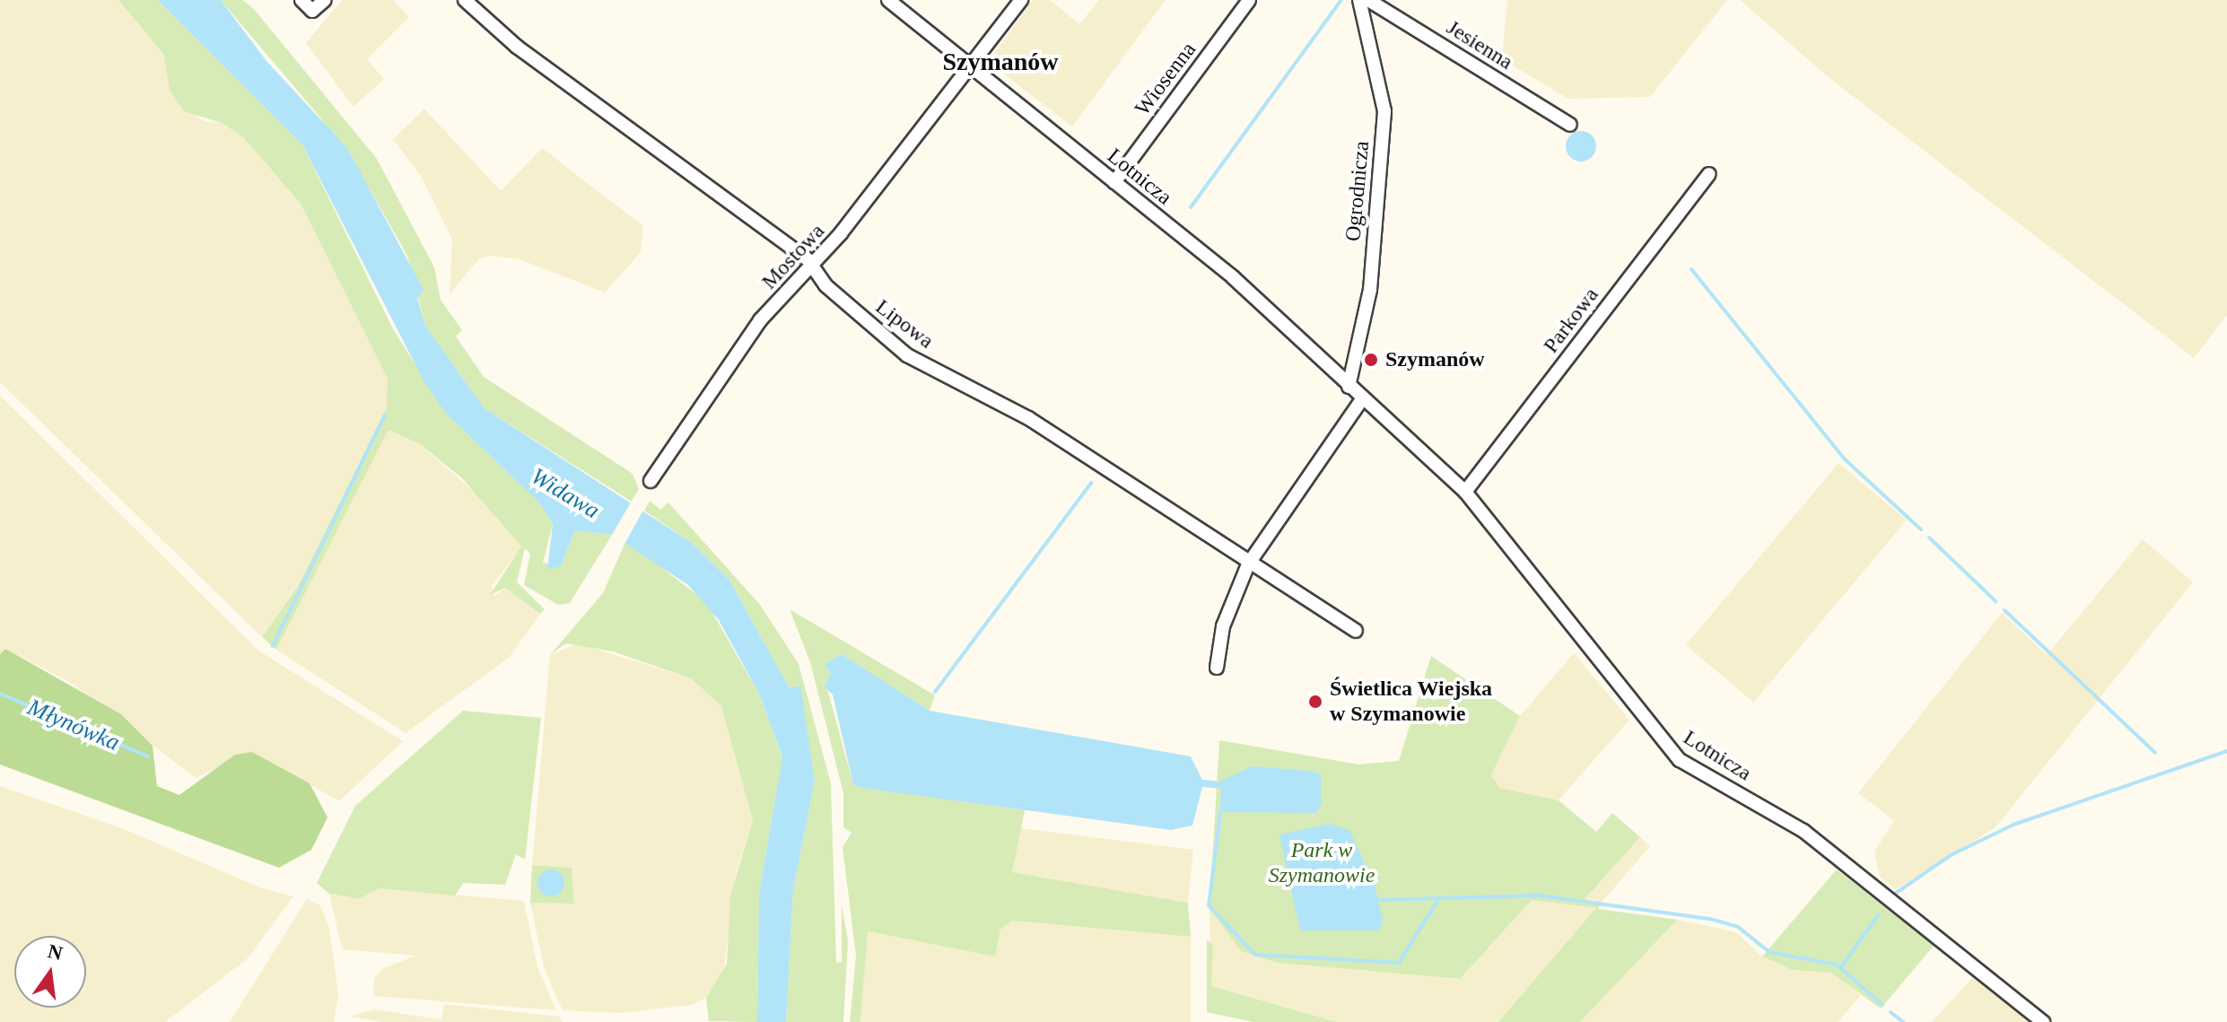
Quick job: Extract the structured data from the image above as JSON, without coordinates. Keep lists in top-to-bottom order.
{
  "streets": {
    "street": [
      "Jesienna",
      "Wiosenna",
      "Lotnicza",
      "Ogrodnicza",
      "Mostowa",
      "Parkowa",
      "Lipowa"
    ]
  },
  "crossings": [
    ["Wiosenna", "Lotnicza"],
    ["Lotnicza", "Ogrodnicza"],
    ["Lotnicza", "Mostowa"],
    ["Lotnicza", "Parkowa"],
    ["Ogrodnicza", "Lipowa"],
    ["Mostowa", "Lipowa"]
  ],
  "districts": ["Szymanów"],
  "water": ["Widawa", "Młynówka"],
  "parks": ["Park w Szymanowie"],
  "places": ["Szymanów", "Świetlica Wiejska w Szymanowie"],
  "north": "top"
}
